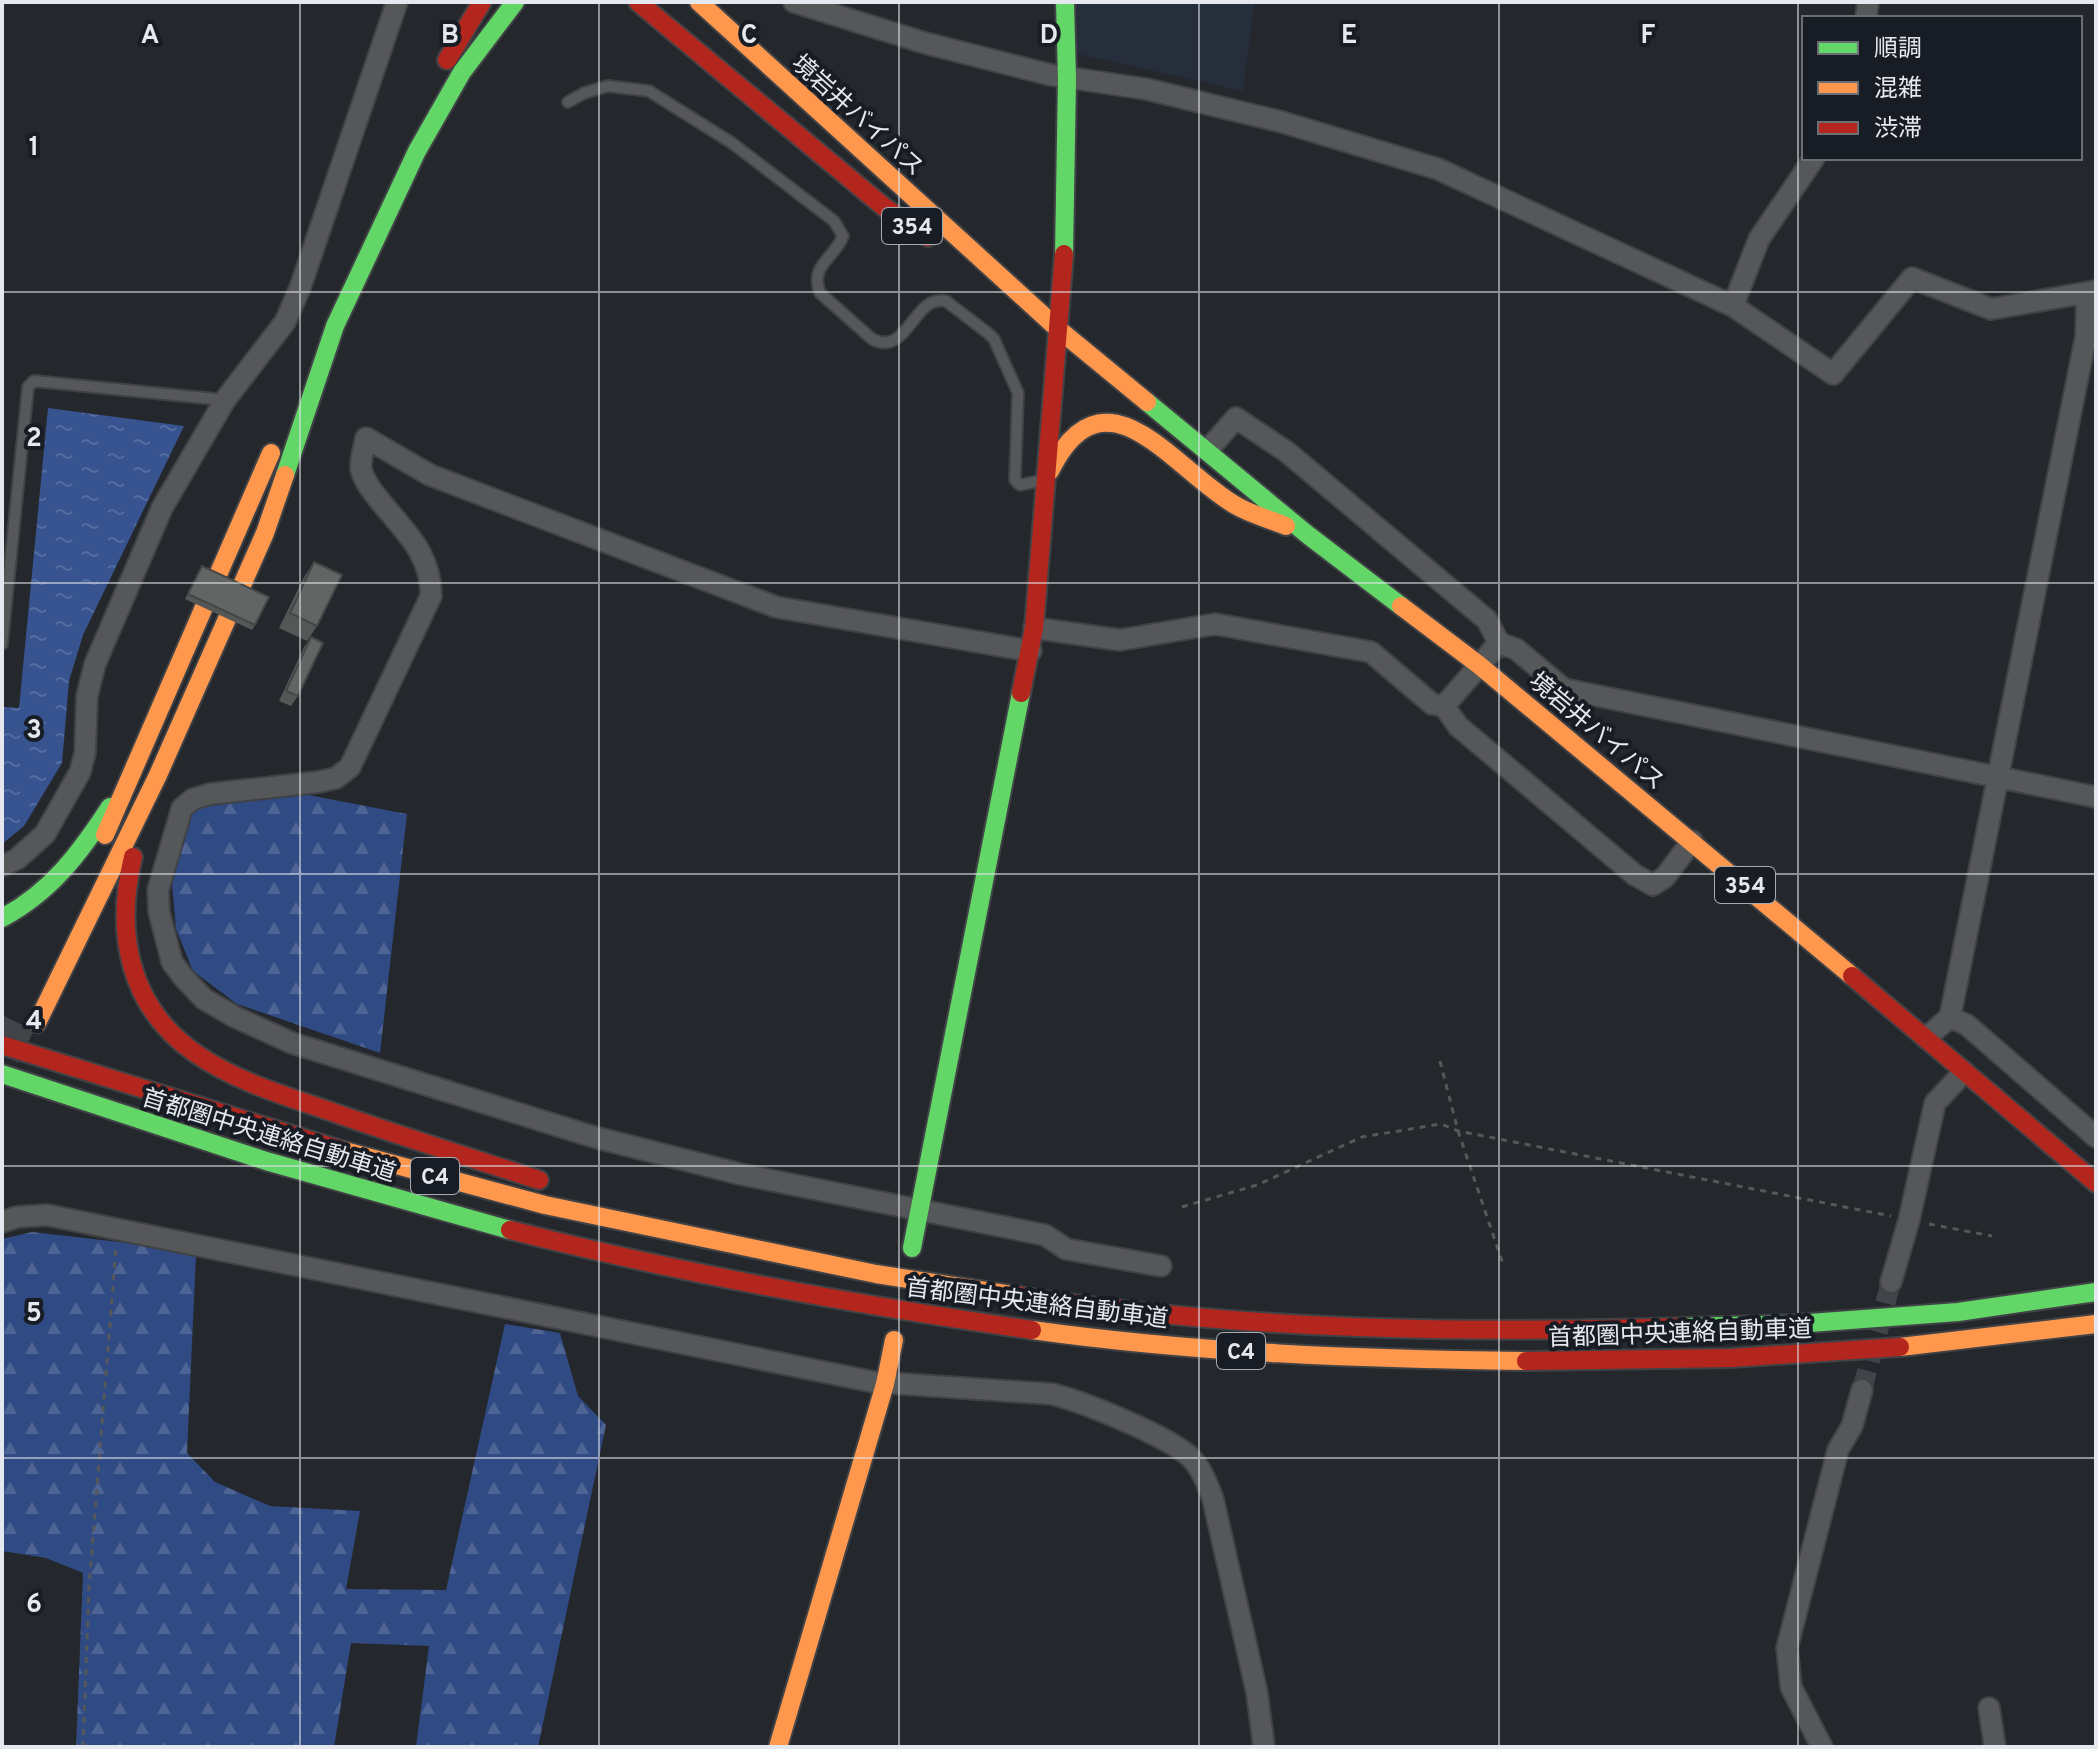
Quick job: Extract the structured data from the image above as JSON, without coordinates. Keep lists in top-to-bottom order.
{
  "streets": {
    "main road": [
      "境岩井バイパス",
      "354",
      "首都圏中央連絡自動車道",
      "C4"
    ]
  },
  "legend": ["順調", "混雑", "渋滞"],
  "grid": {
    "columns": [
      "A",
      "B",
      "C",
      "D",
      "E",
      "F"
    ],
    "rows": [
      "1",
      "2",
      "3",
      "4",
      "5",
      "6"
    ]
  }
}
